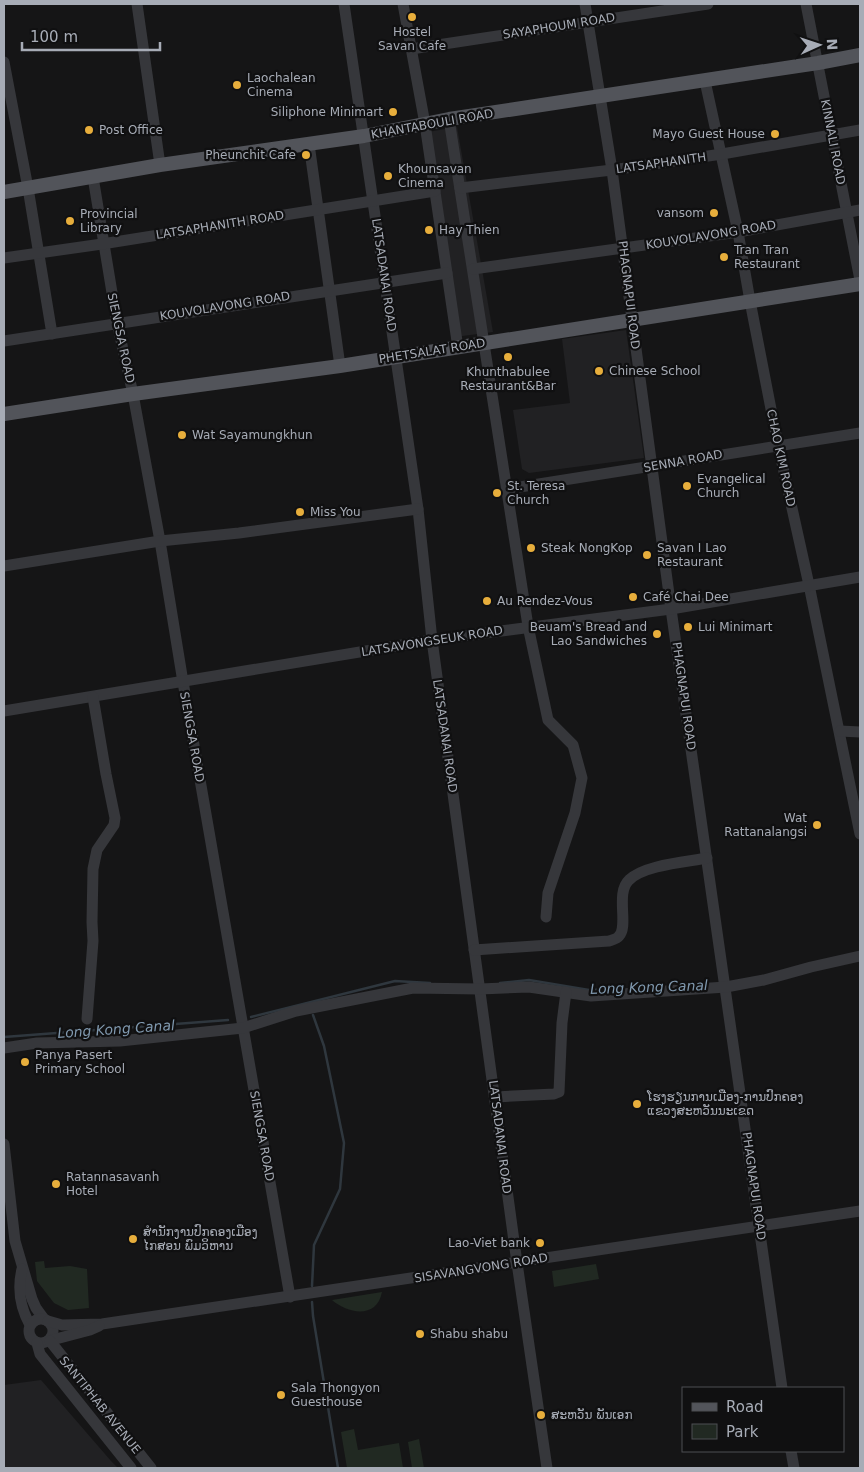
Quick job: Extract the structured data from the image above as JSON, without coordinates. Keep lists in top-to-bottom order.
{
  "streets": {
    "main road": ["KHANTABOULI ROAD", "PHETSALAT ROAD"],
    "street": [
      "SAYAPHOUM ROAD",
      "KINNALI ROAD",
      "LATSAPHANITH",
      "LATSAPHANITH ROAD",
      "KOUVOLAVONG ROAD",
      "LATSADANAI ROAD",
      "PHAGNAPUI ROAD",
      "SIENGSA ROAD",
      "CHAO KIM ROAD",
      "SENNA ROAD",
      "LATSAVONGSEUK ROAD",
      "SISAVANGVONG ROAD",
      "SANTIPHAB AVENUE"
    ]
  },
  "crossings": [
    ["SAYAPHOUM ROAD", "PHAGNAPUI ROAD"],
    ["KHANTABOULI ROAD", "KINNALI ROAD"],
    ["KHANTABOULI ROAD", "LATSADANAI ROAD"],
    ["KHANTABOULI ROAD", "PHAGNAPUI ROAD"],
    ["KHANTABOULI ROAD", "SIENGSA ROAD"],
    ["KHANTABOULI ROAD", "CHAO KIM ROAD"],
    ["KINNALI ROAD", "LATSAPHANITH"],
    ["KINNALI ROAD", "KOUVOLAVONG ROAD"],
    ["LATSAPHANITH", "PHAGNAPUI ROAD"],
    ["LATSAPHANITH", "CHAO KIM ROAD"],
    ["LATSAPHANITH ROAD", "LATSADANAI ROAD"],
    ["LATSAPHANITH ROAD", "SIENGSA ROAD"],
    ["KOUVOLAVONG ROAD", "LATSADANAI ROAD"],
    ["KOUVOLAVONG ROAD", "PHAGNAPUI ROAD"],
    ["KOUVOLAVONG ROAD", "SIENGSA ROAD"],
    ["KOUVOLAVONG ROAD", "CHAO KIM ROAD"],
    ["LATSADANAI ROAD", "PHETSALAT ROAD"],
    ["LATSADANAI ROAD", "LATSAVONGSEUK ROAD"],
    ["LATSADANAI ROAD", "SISAVANGVONG ROAD"],
    ["PHAGNAPUI ROAD", "PHETSALAT ROAD"],
    ["PHAGNAPUI ROAD", "SENNA ROAD"],
    ["PHAGNAPUI ROAD", "LATSAVONGSEUK ROAD"],
    ["PHAGNAPUI ROAD", "SISAVANGVONG ROAD"],
    ["SIENGSA ROAD", "PHETSALAT ROAD"],
    ["SIENGSA ROAD", "LATSAVONGSEUK ROAD"],
    ["SIENGSA ROAD", "SISAVANGVONG ROAD"],
    ["PHETSALAT ROAD", "CHAO KIM ROAD"],
    ["CHAO KIM ROAD", "SENNA ROAD"],
    ["CHAO KIM ROAD", "LATSAVONGSEUK ROAD"]
  ],
  "water": ["Long Kong Canal"],
  "places": [
    "Hostel Savan Cafe",
    "Laochalean Cinema",
    "Siliphone Minimart",
    "Post Office",
    "Mayo Guest House",
    "Pheunchit Cafe",
    "Khounsavan Cinema",
    "vansom",
    "Provincial Library",
    "Hay Thien",
    "Tran Tran Restaurant",
    "Khunthabulee Restaurant&Bar",
    "Chinese School",
    "Wat Sayamungkhun",
    "Evangelical Church",
    "St. Teresa Church",
    "Miss You",
    "Steak NongKop",
    "Savan I Lao Restaurant",
    "Café Chai Dee",
    "Au Rendez-Vous",
    "Lui Minimart",
    "Beuam's Bread and Lao Sandwiches",
    "Wat Rattanalangsi",
    "Panya Pasert Primary School",
    "ໂຮງຮຽນການເມືອງ-ການປົກຄອງ ແຂວງສະຫວັນນະເຂດ",
    "Ratannasavanh Hotel",
    "ສຳນັກງານປົກຄອງເມືອງ ໄກສອນ ພົມວິຫານ",
    "Lao-Viet bank",
    "Shabu shabu",
    "Sala Thongyon Guesthouse",
    "ສະຫວັນ ພັນເອກ"
  ],
  "legend": ["Road", "Park"],
  "scale_bar": "100 m",
  "north": "right"
}
